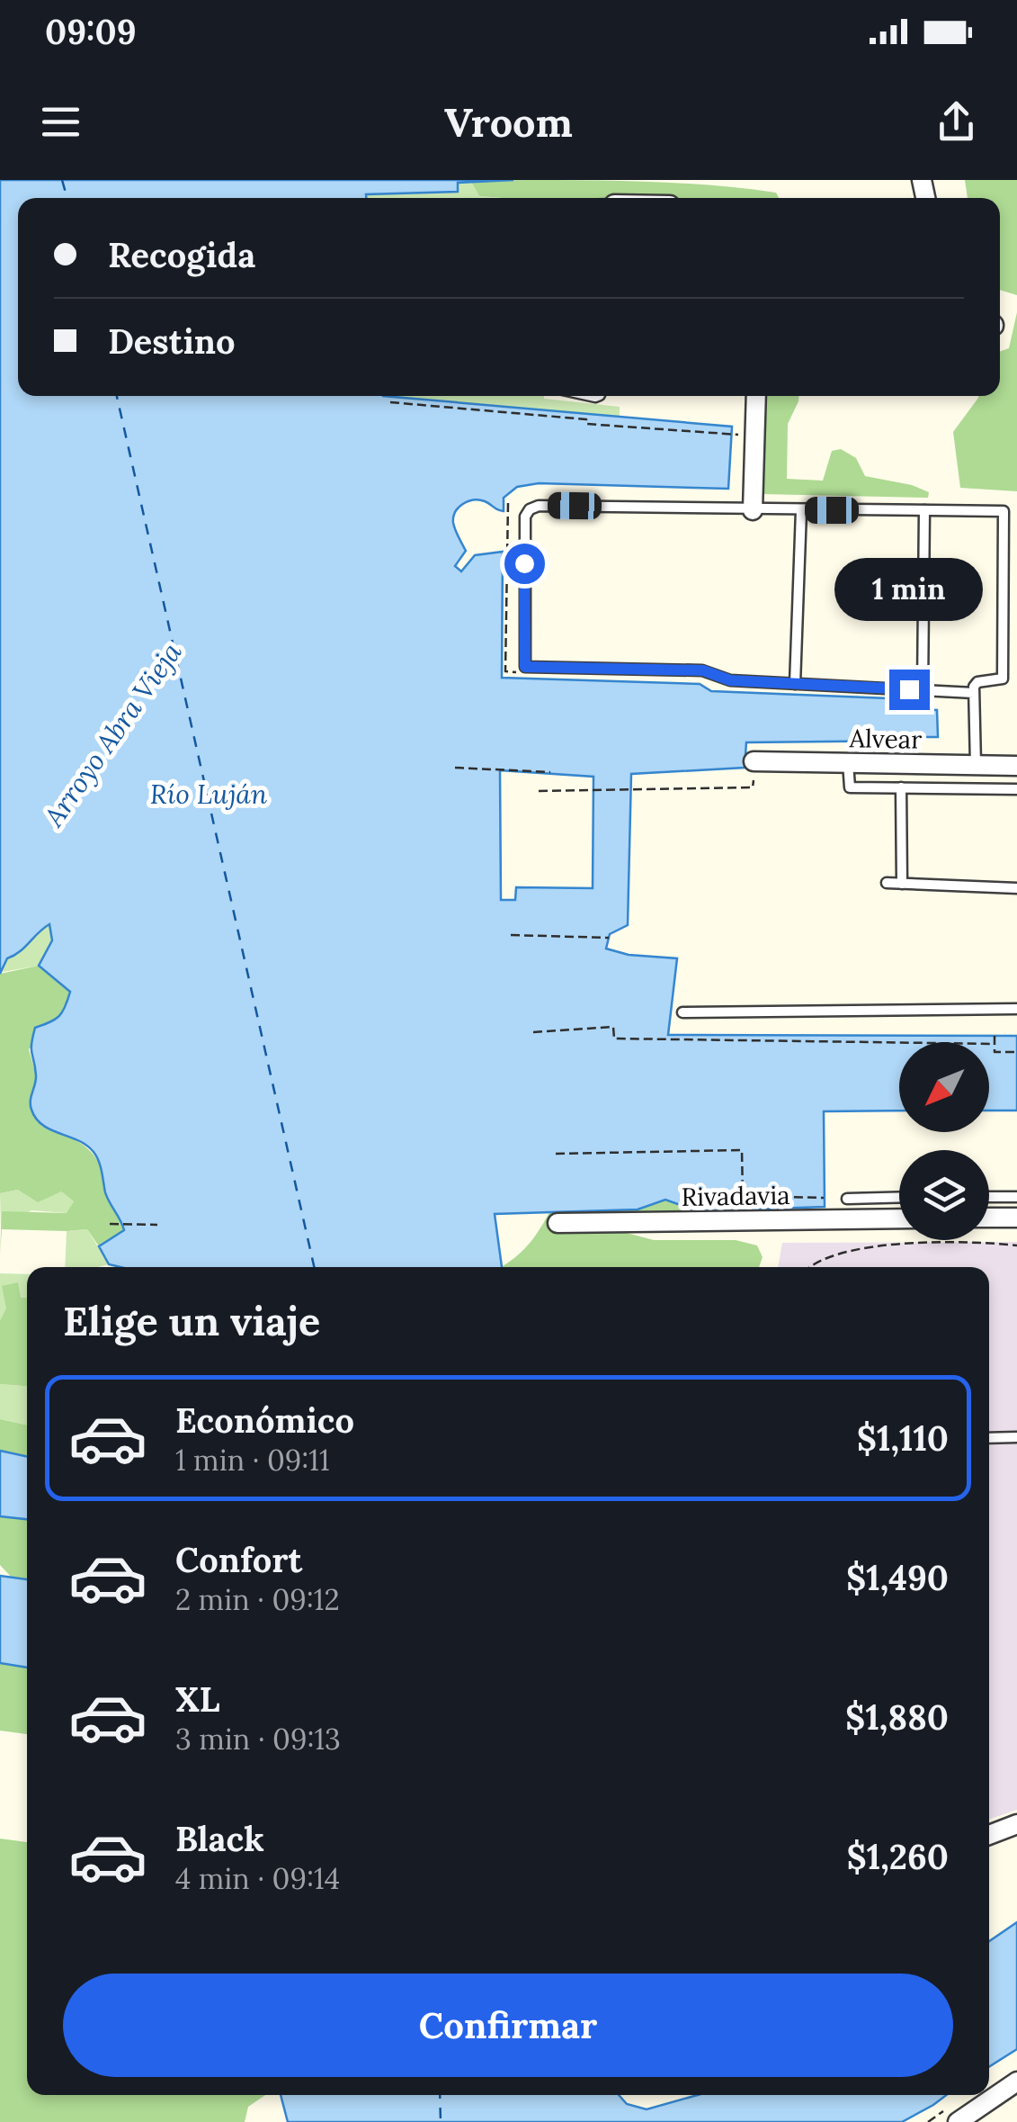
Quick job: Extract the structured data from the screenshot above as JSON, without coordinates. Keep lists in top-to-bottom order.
{
  "streets": {
    "street": ["Alvear", "Rivadavia"]
  },
  "water": ["Arroyo Abra Vieja", "Río Luján"],
  "north": "bottom left",
  "page": {
    "status": "09:09",
    "header": "Vroom",
    "banner": ["Recogida", "Destino"],
    "bubble": "1 min",
    "heading": "Elige un viaje",
    "list": [
      {
        "name": "Económico",
        "note": "1 min · 09:11",
        "value": "$1,110"
      },
      {
        "name": "Confort",
        "note": "2 min · 09:12",
        "value": "$1,490"
      },
      {
        "name": "XL",
        "note": "3 min · 09:13",
        "value": "$1,880"
      },
      {
        "name": "Black",
        "note": "4 min · 09:14",
        "value": "$1,260"
      }
    ],
    "buttons": "Confirmar"
  }
}
